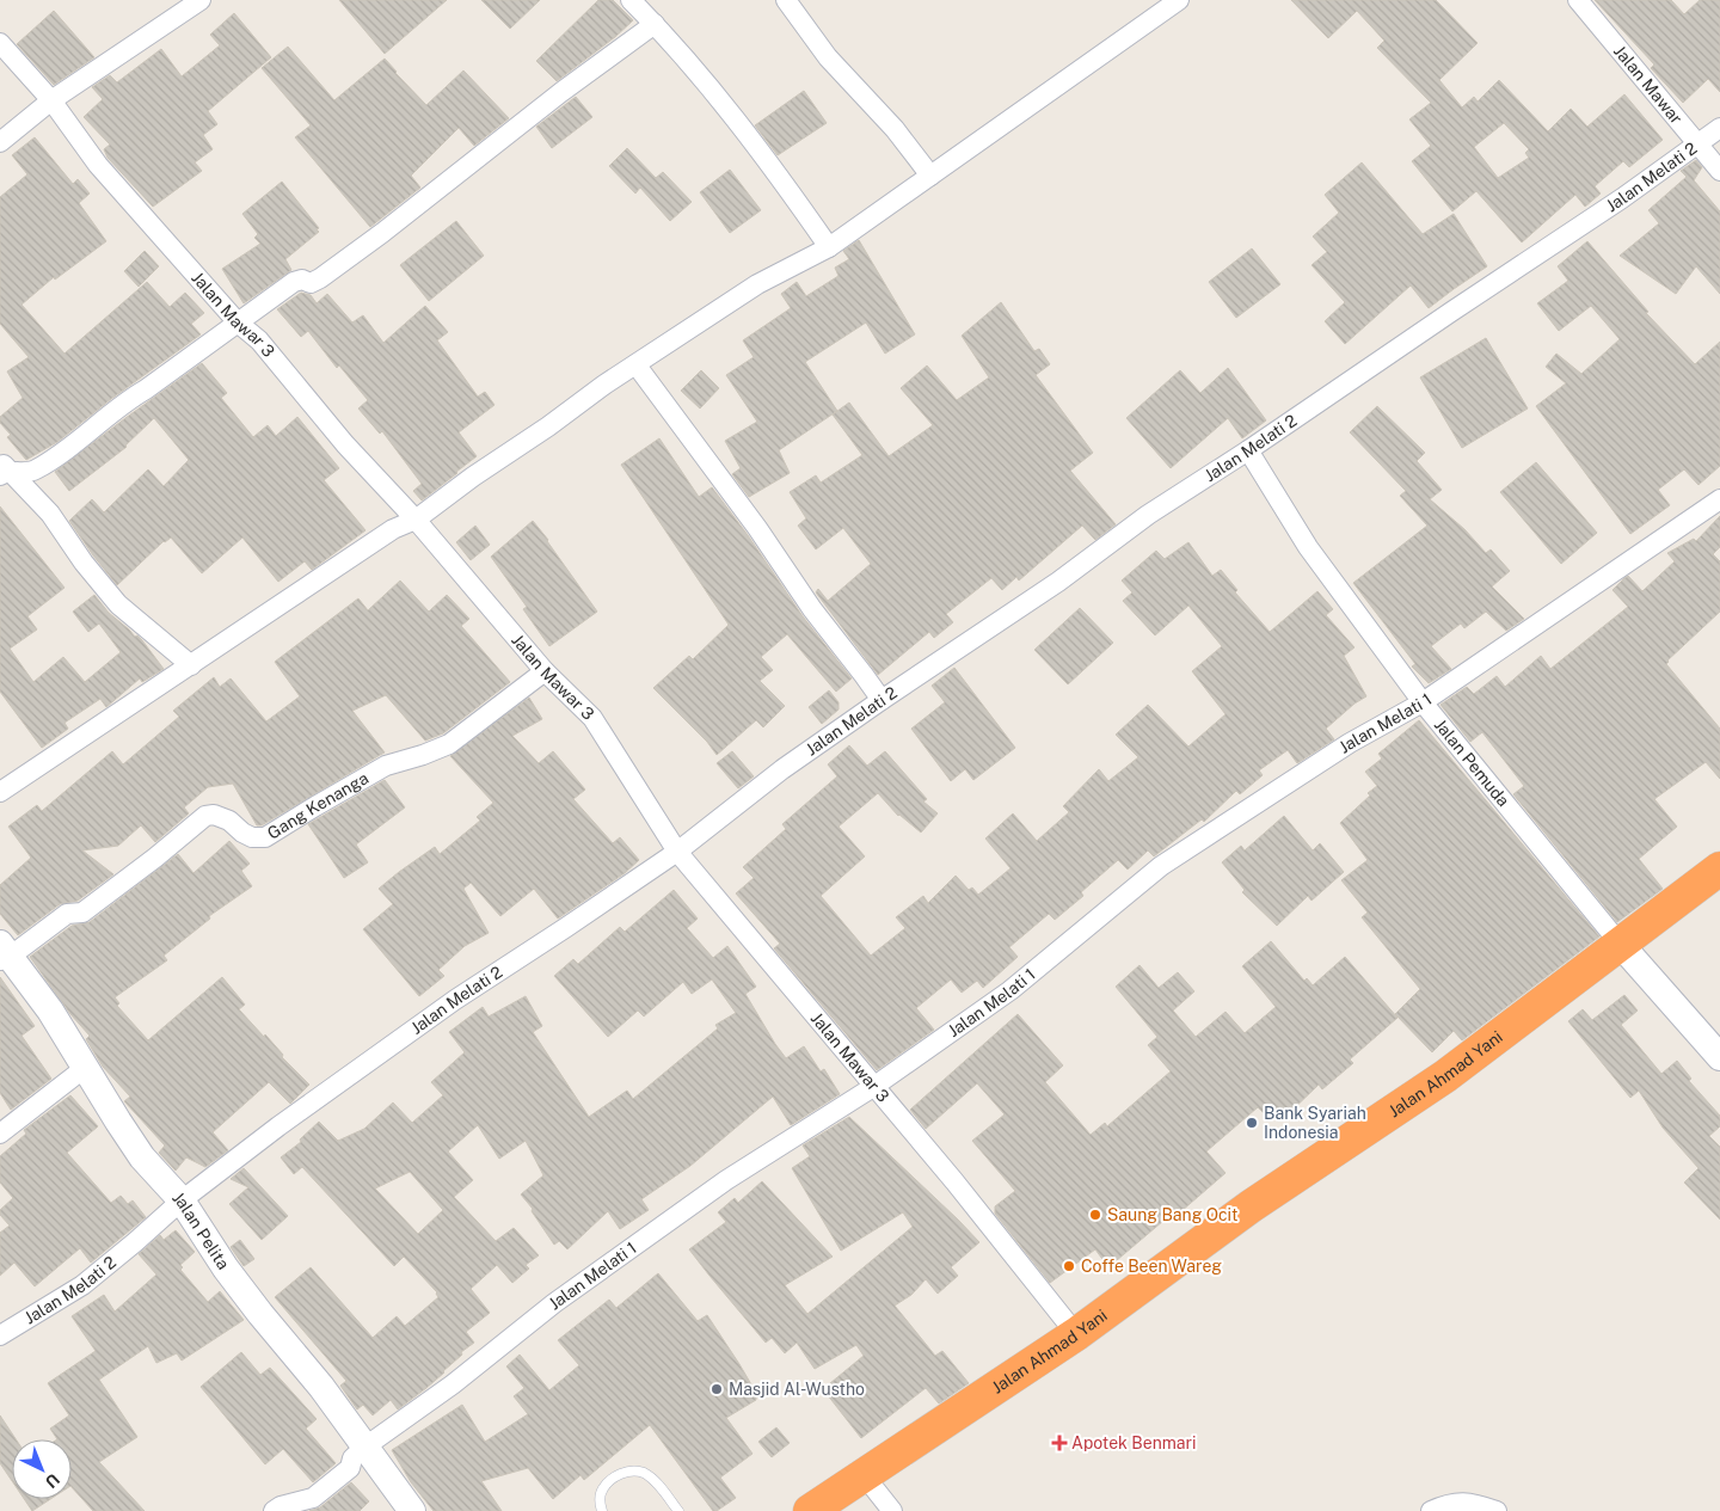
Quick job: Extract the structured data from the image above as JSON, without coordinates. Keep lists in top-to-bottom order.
{
  "streets": {
    "highway": ["Jalan Ahmad Yani"],
    "street": [
      "Jalan Mawar",
      "Jalan Melati 2",
      "Jalan Mawar 3",
      "Jalan Melati 1",
      "Jalan Pemuda",
      "Gang Kenanga",
      "Jalan Pelita"
    ]
  },
  "crossings": [
    ["Jalan Mawar", "Jalan Melati 2"],
    ["Jalan Melati 2", "Jalan Mawar 3"],
    ["Jalan Melati 2", "Jalan Pemuda"],
    ["Jalan Melati 2", "Jalan Pelita"],
    ["Jalan Mawar 3", "Jalan Melati 1"],
    ["Jalan Mawar 3", "Gang Kenanga"],
    ["Jalan Mawar 3", "Jalan Ahmad Yani"],
    ["Jalan Melati 1", "Jalan Pemuda"],
    ["Jalan Melati 1", "Jalan Pelita"],
    ["Jalan Pemuda", "Jalan Ahmad Yani"],
    ["Gang Kenanga", "Jalan Pelita"]
  ],
  "places": {
    "other": [
      "Bank Syariah Indonesia",
      "Saung Bang Ocit",
      "Coffe Been Wareg",
      "Masjid Al-Wustho"
    ],
    "health": ["Apotek Benmari"]
  },
  "north": "bottom right"
}
